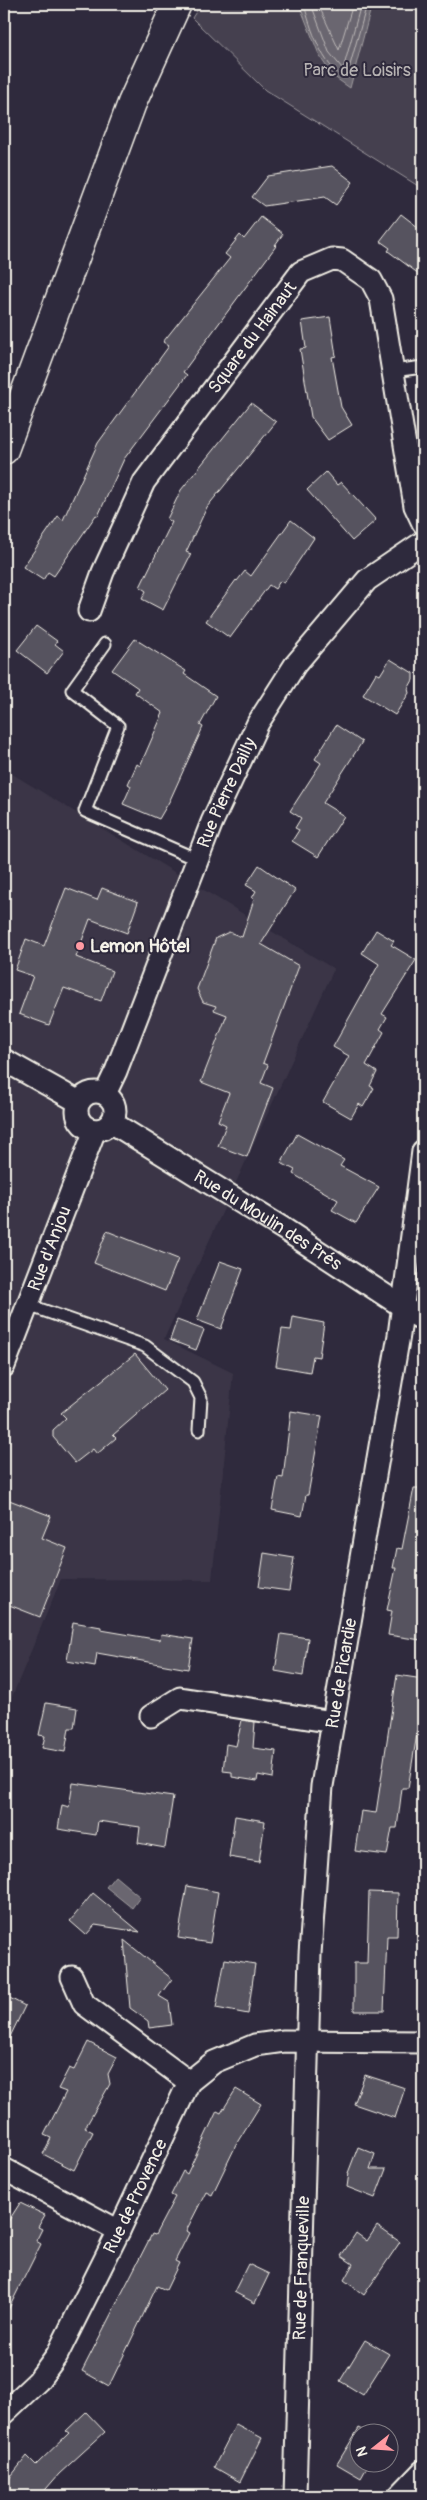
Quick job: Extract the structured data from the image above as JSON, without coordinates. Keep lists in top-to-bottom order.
{
  "streets": {
    "street": [
      "Square du Hainaut",
      "Rue Pierre Dailly",
      "Rue du Moulin des Prés",
      "Rue d'Anjou",
      "Rue de Picardie",
      "Rue de Provence",
      "Rue de Franqueville"
    ]
  },
  "crossings": [
    ["Rue Pierre Dailly", "Rue du Moulin des Prés"],
    ["Rue Pierre Dailly", "Rue d'Anjou"],
    ["Rue du Moulin des Prés", "Rue d'Anjou"],
    ["Rue du Moulin des Prés", "Rue de Picardie"],
    ["Rue de Picardie", "Rue de Provence"],
    ["Rue de Picardie", "Rue de Franqueville"],
    ["Rue de Provence", "Rue de Franqueville"]
  ],
  "parks": ["Parc de Loisirs"],
  "places": ["Lemon Hôtel"],
  "north": "left"
}
